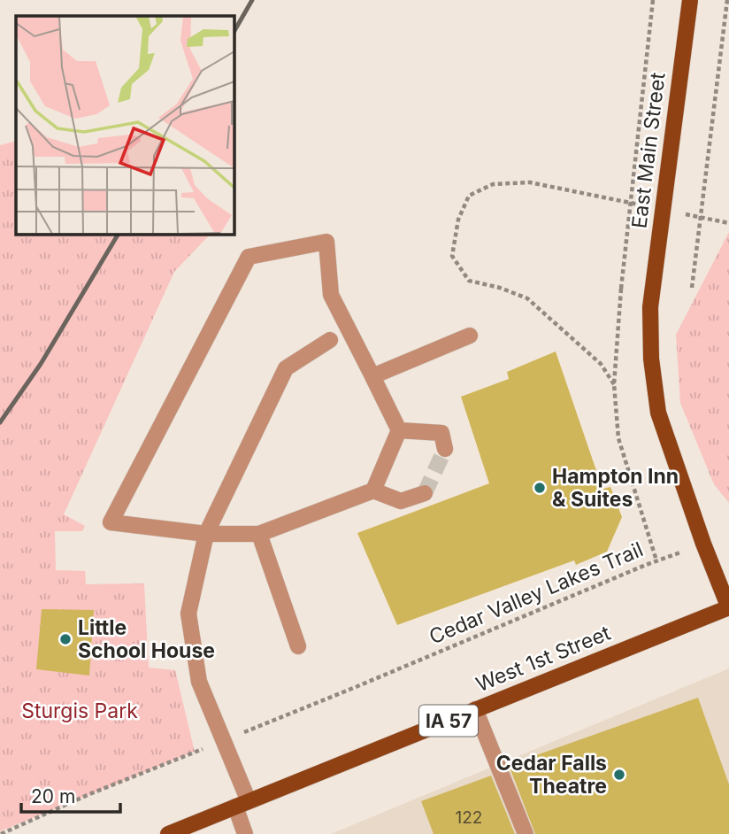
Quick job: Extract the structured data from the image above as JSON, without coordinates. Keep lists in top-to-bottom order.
{
  "streets": {
    "main road": ["East Main Street", "West 1st Street", "IA 57"],
    "path": ["Cedar Valley Lakes Trail"]
  },
  "crossings": [
    ["East Main Street", "West 1st Street"]
  ],
  "parks": ["Sturgis Park"],
  "places": ["Hampton Inn & Suites", "Little School House", "Cedar Falls Theatre"],
  "house_numbers": ["122"],
  "scale_bar": "20 m"
}
